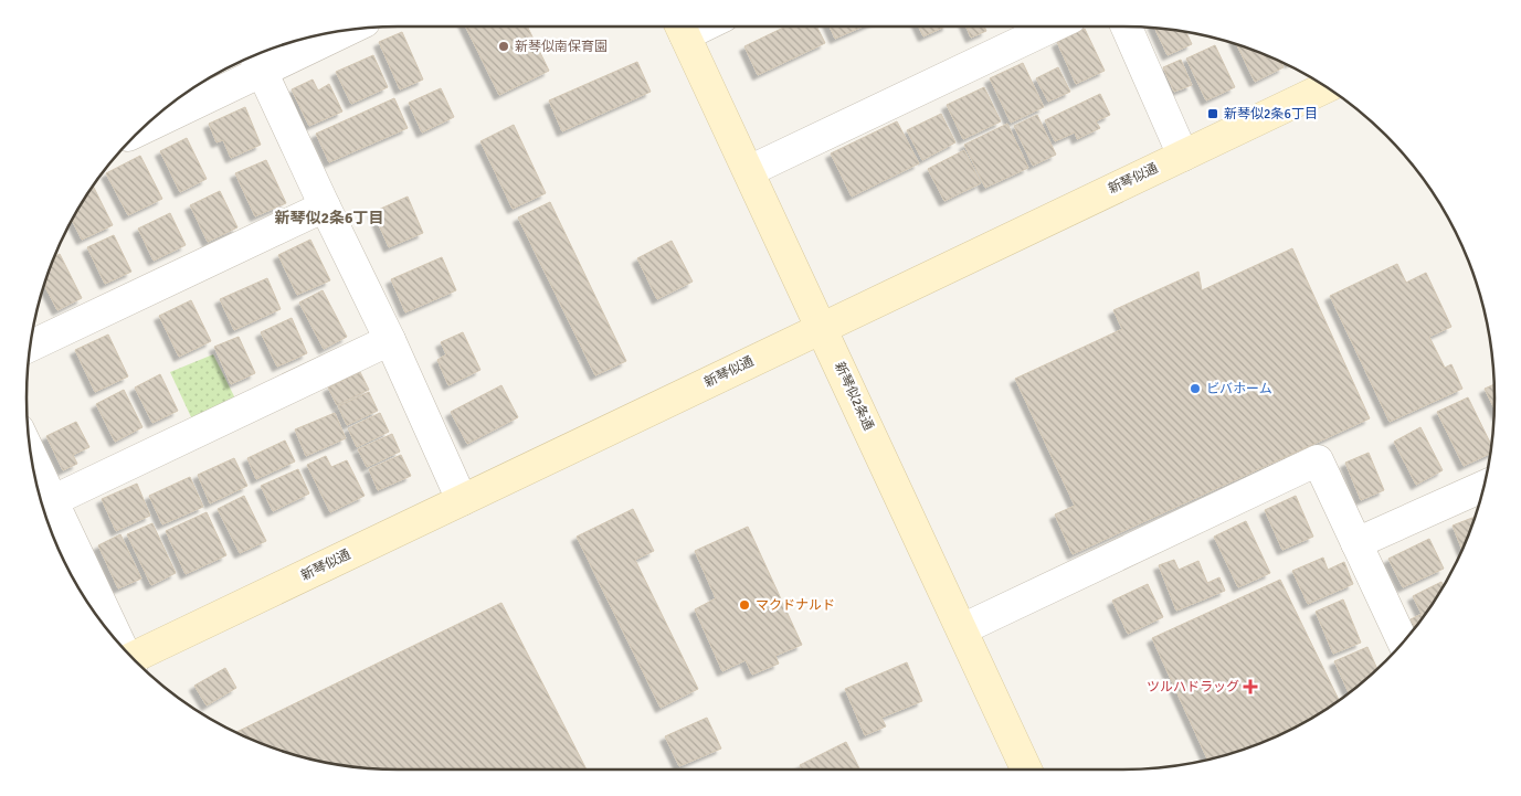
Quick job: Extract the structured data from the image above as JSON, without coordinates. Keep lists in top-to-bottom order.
{
  "streets": {
    "street": ["新琴似通", "新琴似2条通"]
  },
  "crossings": [
    ["新琴似通", "新琴似2条通"]
  ],
  "districts": ["新琴似2条6丁目"],
  "places": {
    "other": ["新琴似南保育園", "ビバホーム", "マクドナルド"],
    "transit": ["新琴似2条6丁目"],
    "health": ["ツルハドラッグ"]
  }
}
